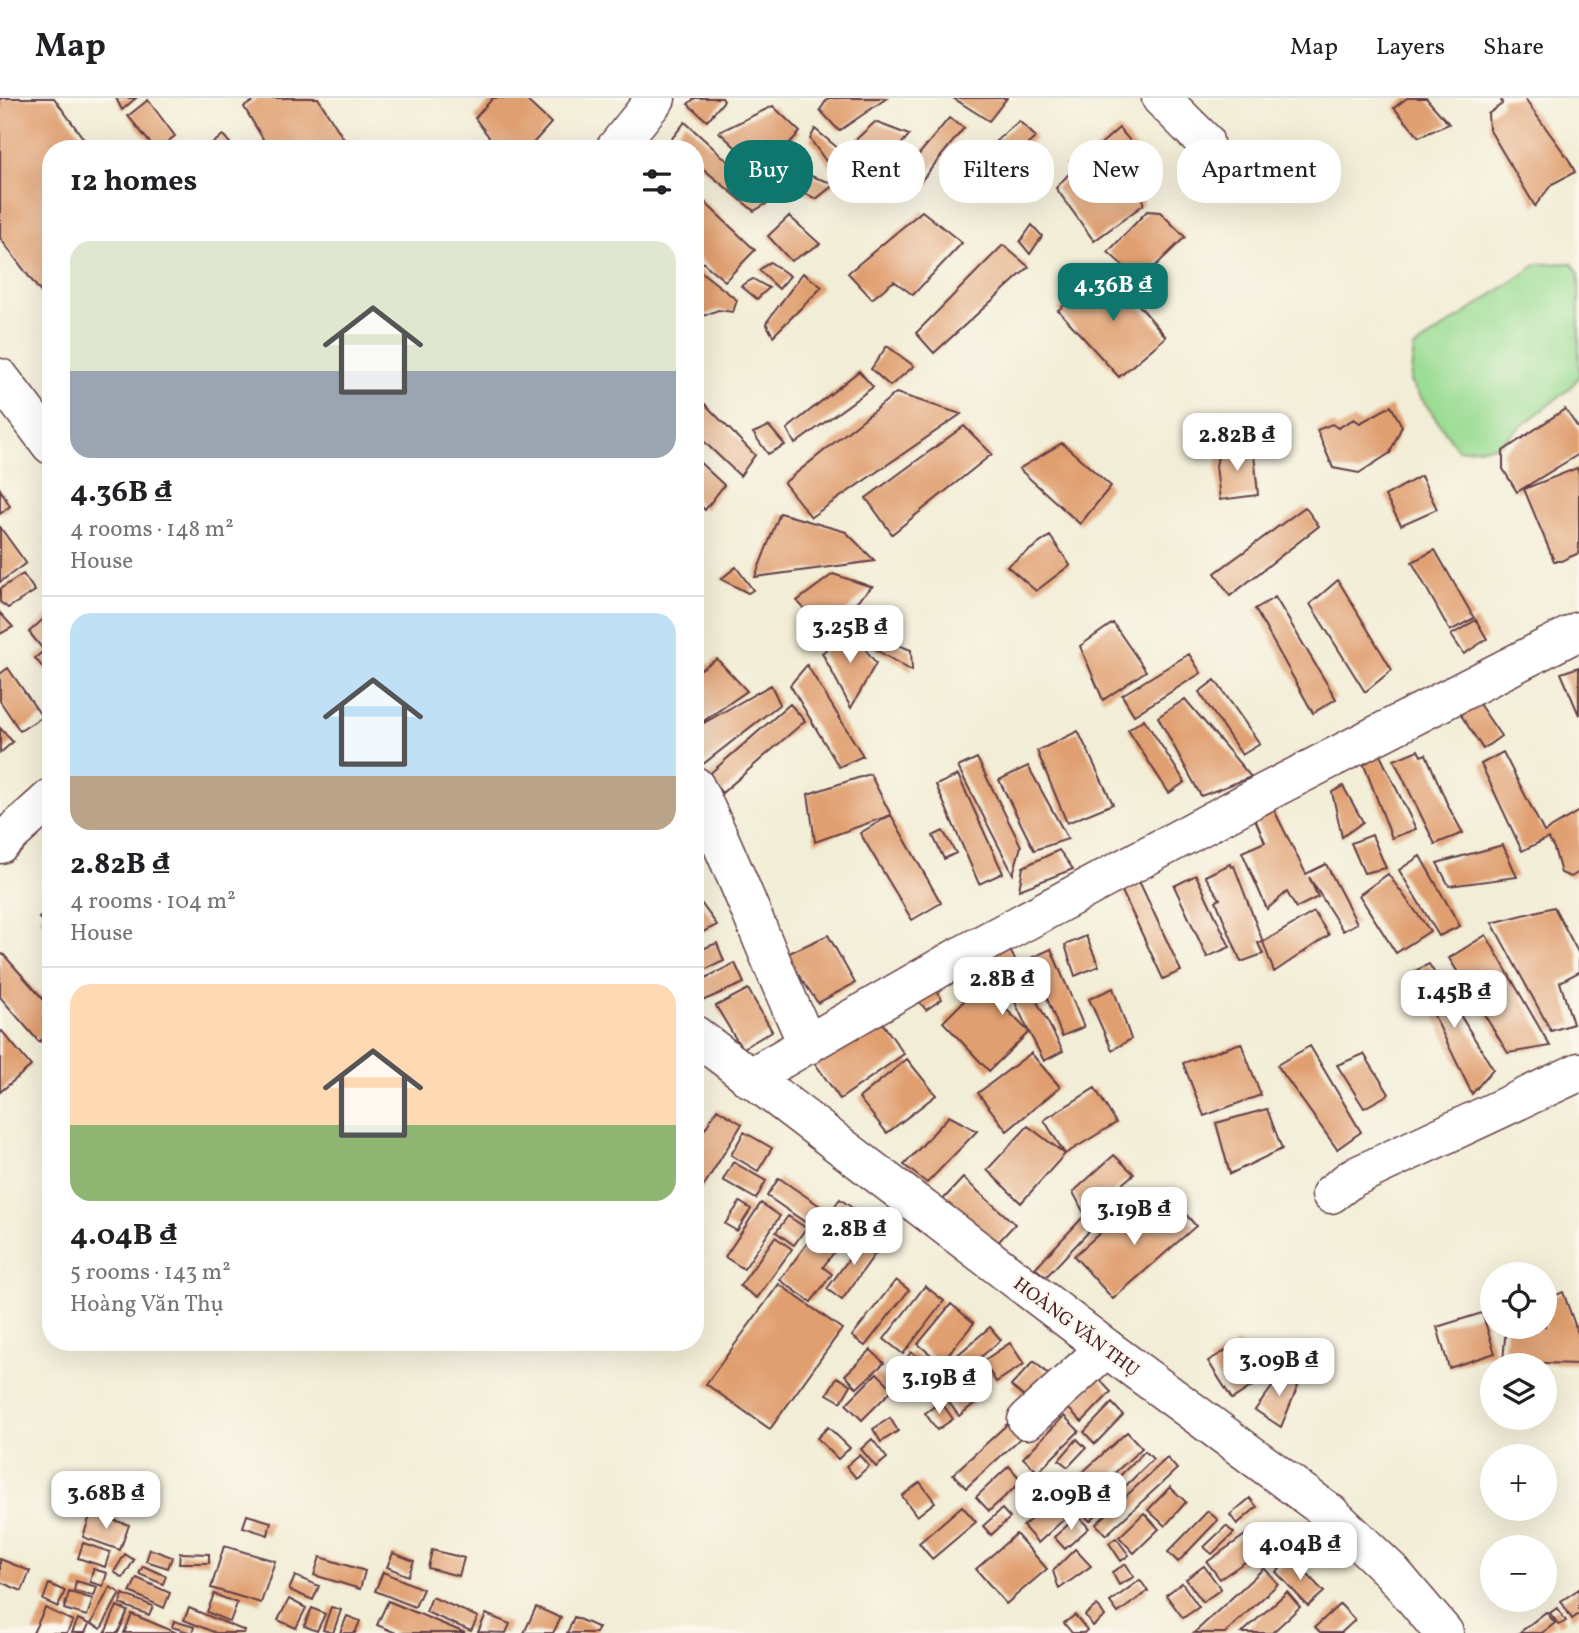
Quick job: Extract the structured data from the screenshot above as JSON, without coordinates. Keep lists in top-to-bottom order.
{
  "streets": {
    "street": ["HOÀNG VĂN THỤ"]
  },
  "page": {
    "header": "Map",
    "nav": ["Map", "Layers", "Share"],
    "chip": [
      "Buy",
      "Rent",
      "Filters",
      "New",
      "Apartment"
    ],
    "heading": "12 homes",
    "list": [
      {
        "name": "4.36B ₫",
        "note": "4 rooms · 148 m² · House"
      },
      {
        "name": "2.82B ₫",
        "note": "4 rooms · 104 m² · House"
      },
      {
        "name": "4.04B ₫",
        "note": "5 rooms · 143 m² · Hoàng Văn Thụ"
      }
    ],
    "price": [
      "4.36B ₫",
      "2.82B ₫",
      "3.25B ₫",
      "2.8B ₫",
      "1.45B ₫",
      "3.19B ₫",
      "2.8B ₫",
      "3.09B ₫",
      "3.19B ₫",
      "3.68B ₫",
      "2.09B ₫",
      "4.04B ₫"
    ],
    "map_buttons": ["+", "−"]
  }
}
